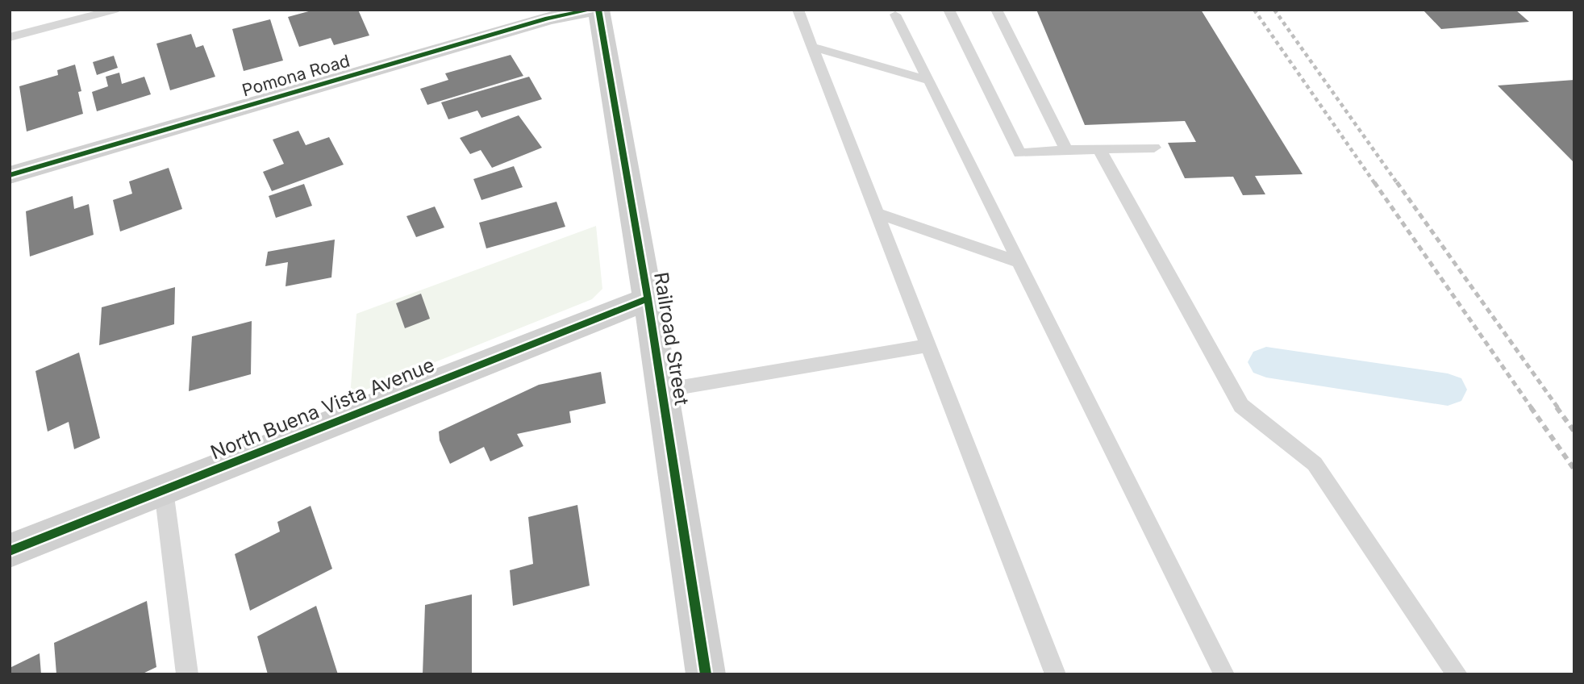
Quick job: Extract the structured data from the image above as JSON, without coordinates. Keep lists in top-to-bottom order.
{
  "streets": {
    "street": ["Pomona Road", "Railroad Street", "North Buena Vista Avenue"]
  },
  "crossings": [
    ["Railroad Street", "North Buena Vista Avenue"]
  ]
}
